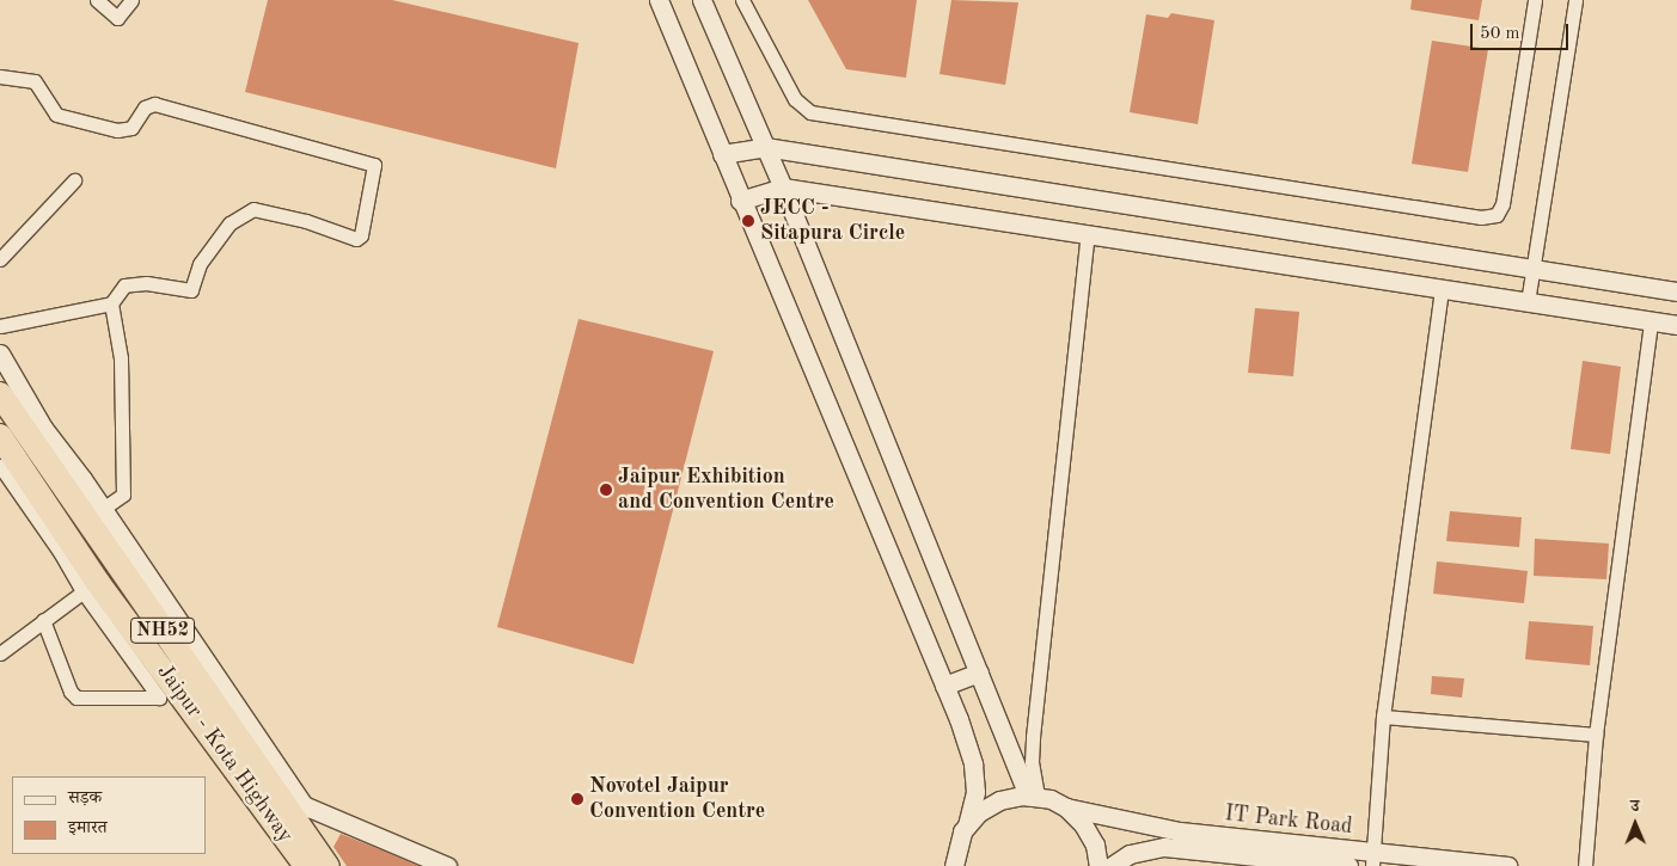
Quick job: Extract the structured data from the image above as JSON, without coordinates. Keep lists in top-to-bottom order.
{
  "streets": {
    "highway": ["NH52", "Jaipur - Kota Highway"],
    "street": ["IT Park Road"]
  },
  "places": ["JECC - Sitapura Circle", "Jaipur Exhibition and Convention Centre", "Novotel Jaipur Convention Centre"],
  "legend": ["सड़क", "इमारत"],
  "scale_bar": "50 m",
  "north": "top"
}
